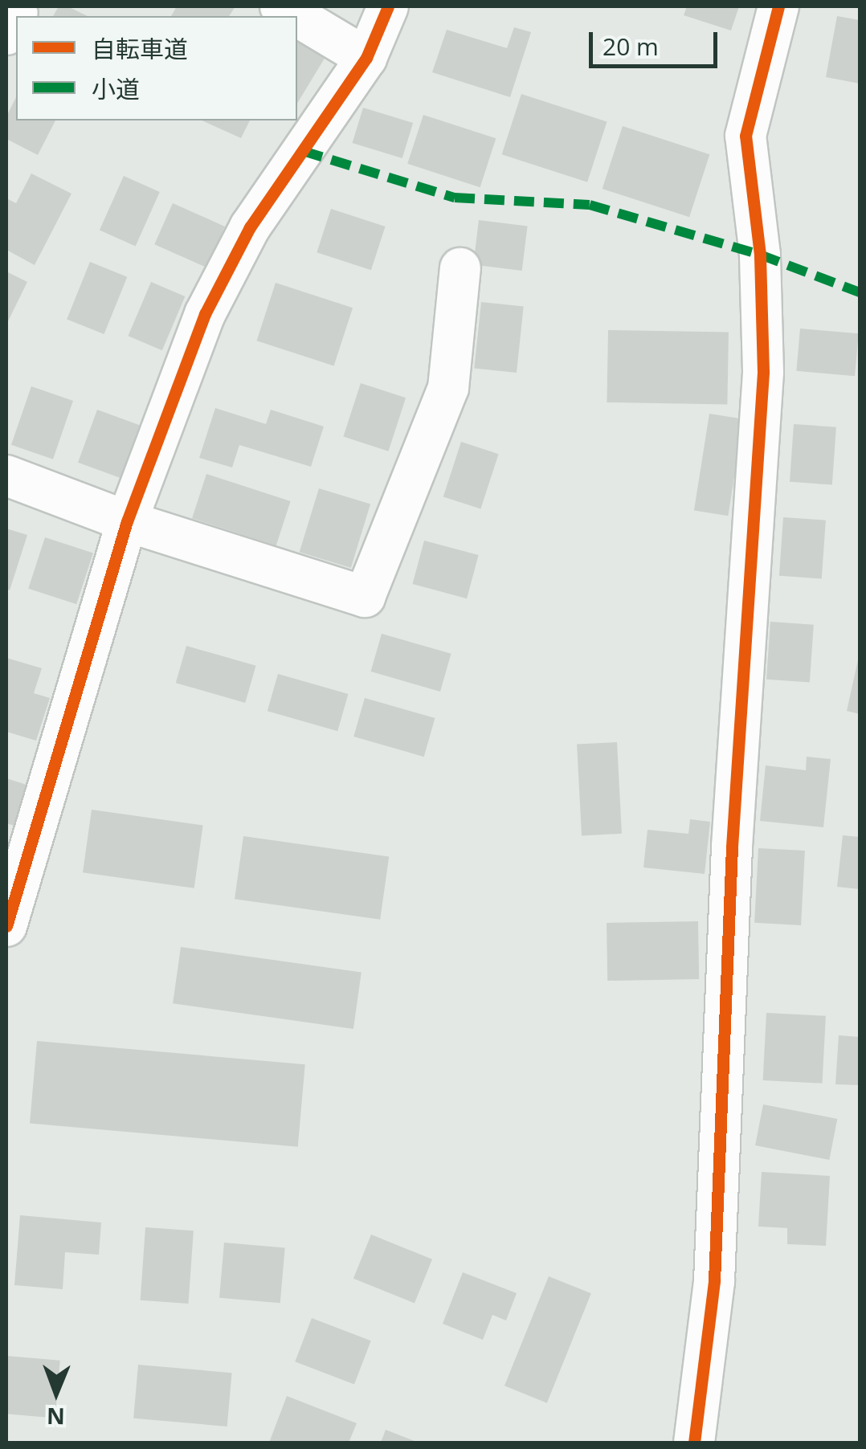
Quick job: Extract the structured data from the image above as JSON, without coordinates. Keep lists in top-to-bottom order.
{
  "legend": ["自転車道", "小道"],
  "scale_bar": "20 m",
  "north": "bottom"
}
